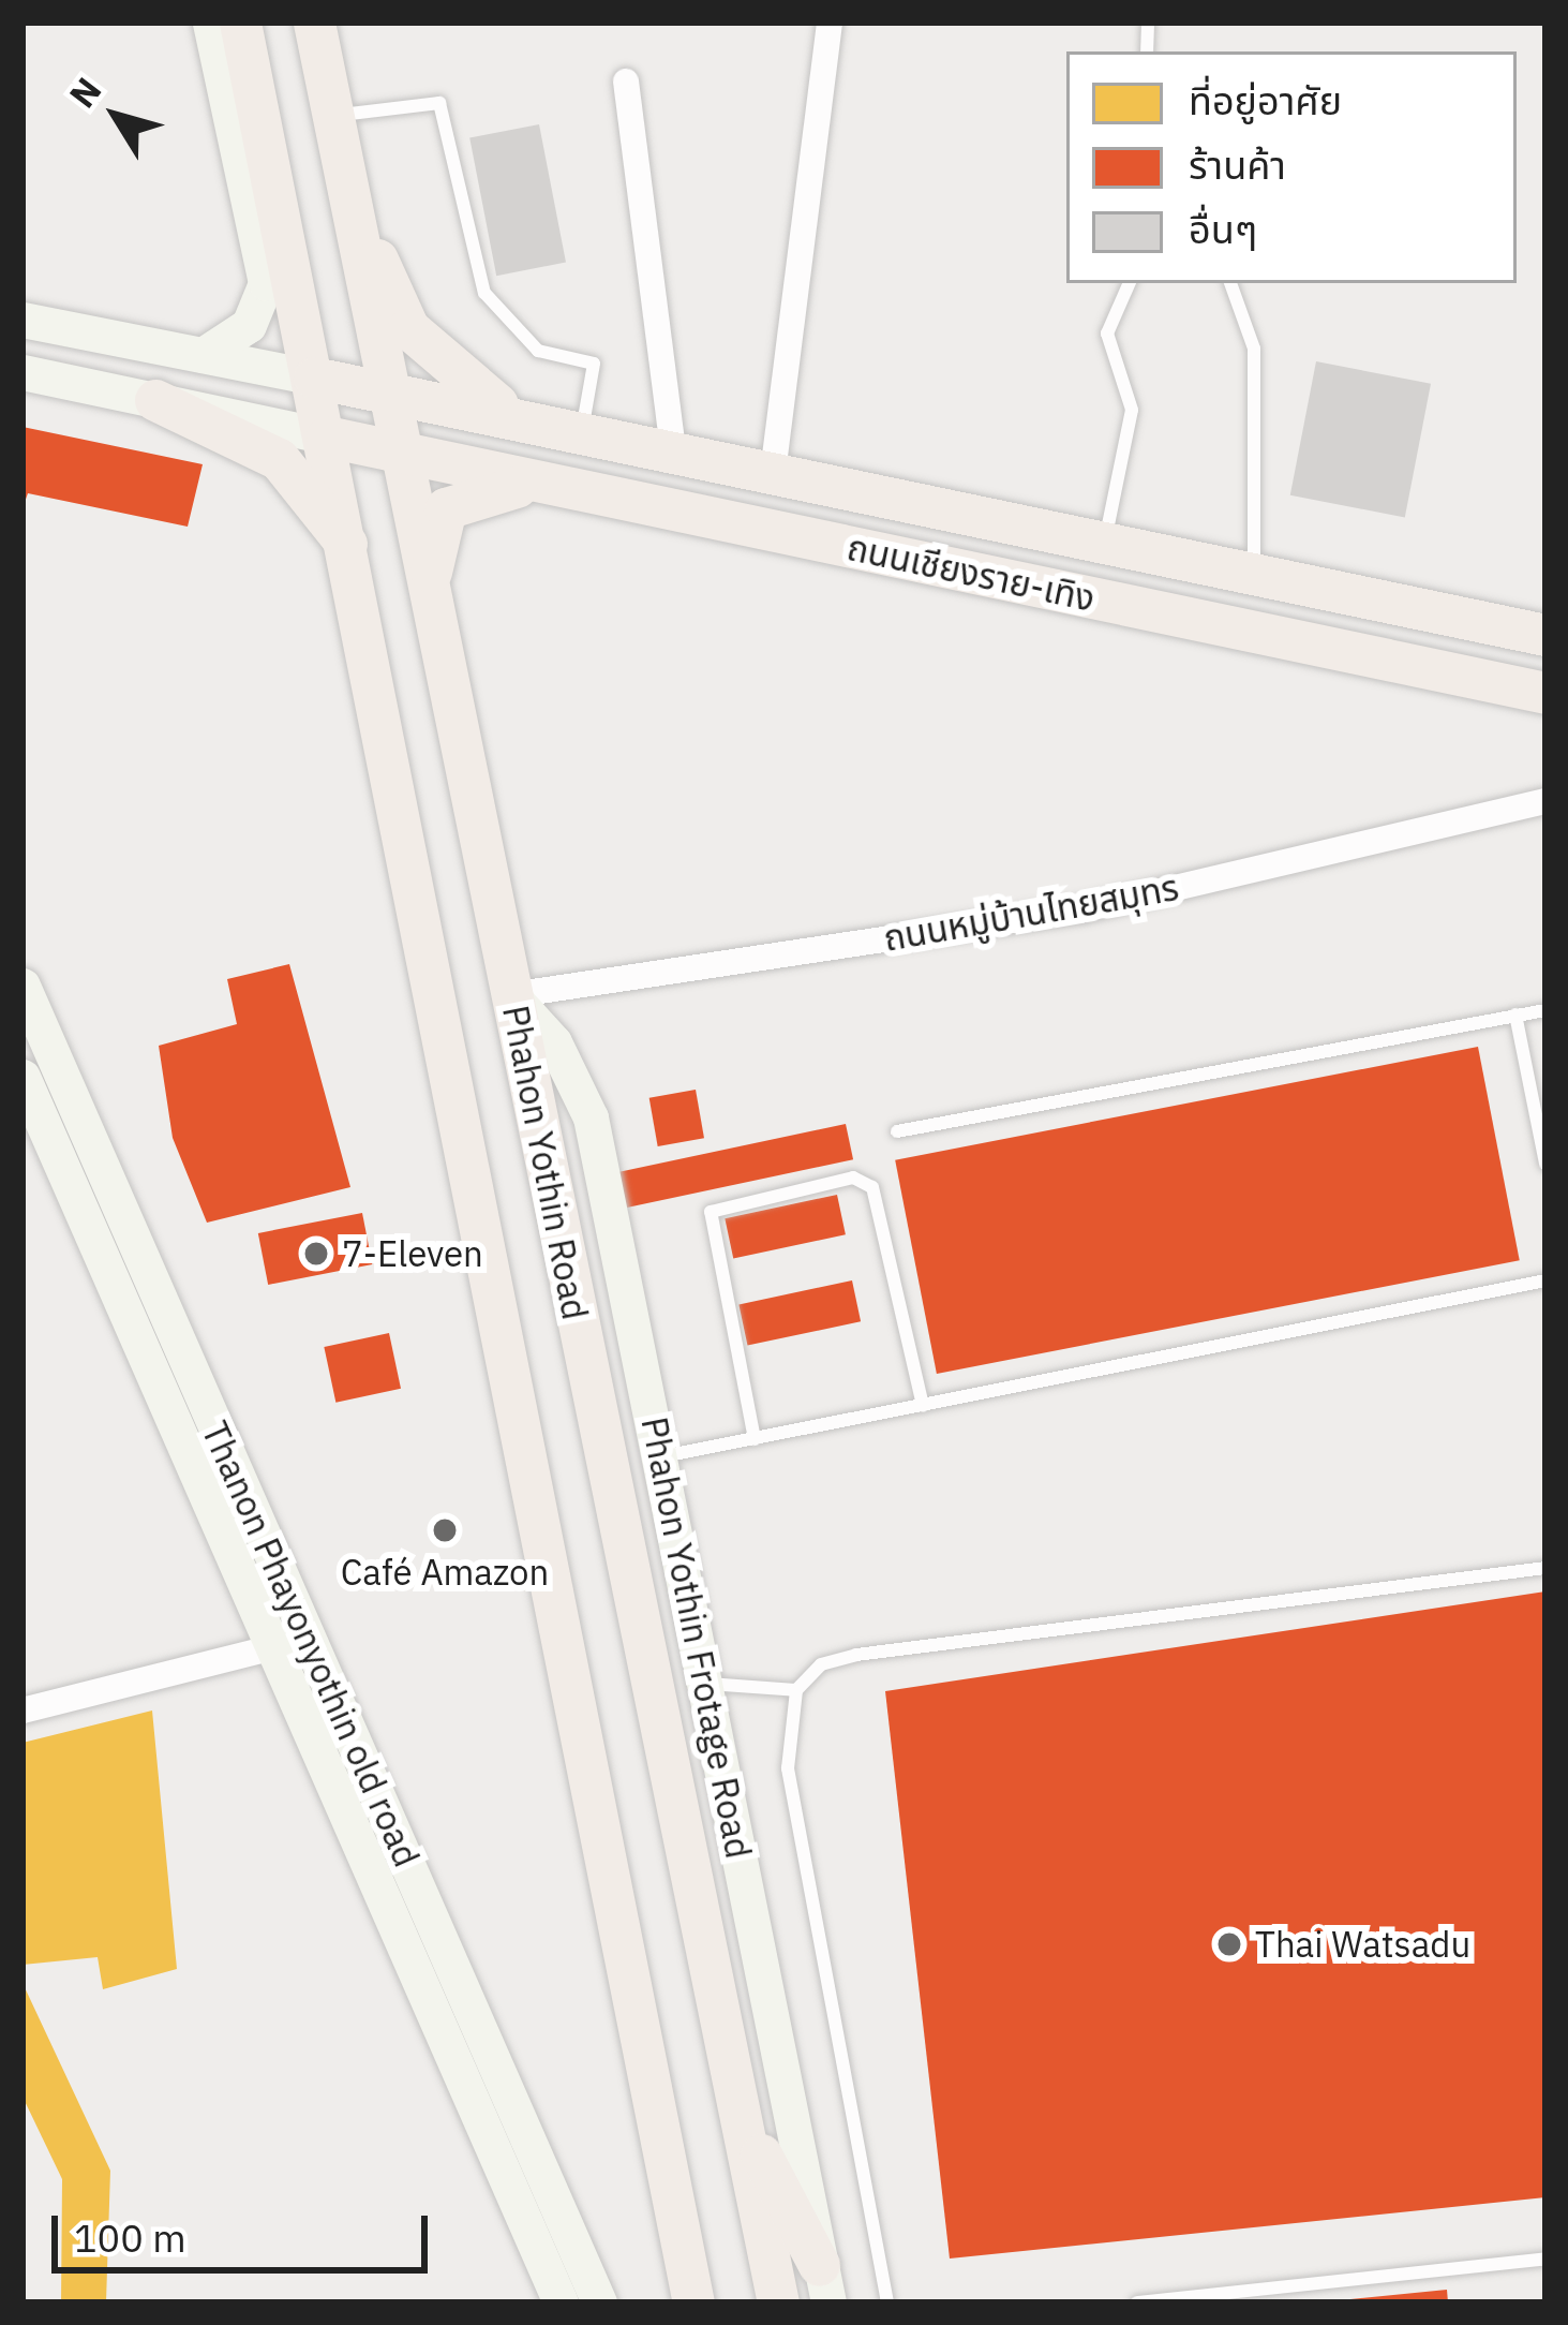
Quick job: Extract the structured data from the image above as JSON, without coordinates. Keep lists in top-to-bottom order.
{
  "streets": {
    "main road": [
      "ถนนเชียงราย-เทิง",
      "Phahon Yothin Road",
      "Phahon Yothin Frotage Road",
      "Thanon Phayonyothin old road"
    ],
    "street": ["ถนนหมู่บ้านไทยสมุทร"]
  },
  "crossings": [
    ["ถนนเชียงราย-เทิง", "Phahon Yothin Road"],
    ["ถนนหมู่บ้านไทยสมุทร", "Phahon Yothin Road"],
    ["ถนนหมู่บ้านไทยสมุทร", "Phahon Yothin Frotage Road"],
    ["Phahon Yothin Road", "Phahon Yothin Frotage Road"]
  ],
  "places": ["7-Eleven", "Café Amazon", "Thai Watsadu"],
  "legend": ["ที่อยู่อาศัย", "ร้านค้า", "อื่นๆ"],
  "scale_bar": "100 m",
  "north": "top left"
}
